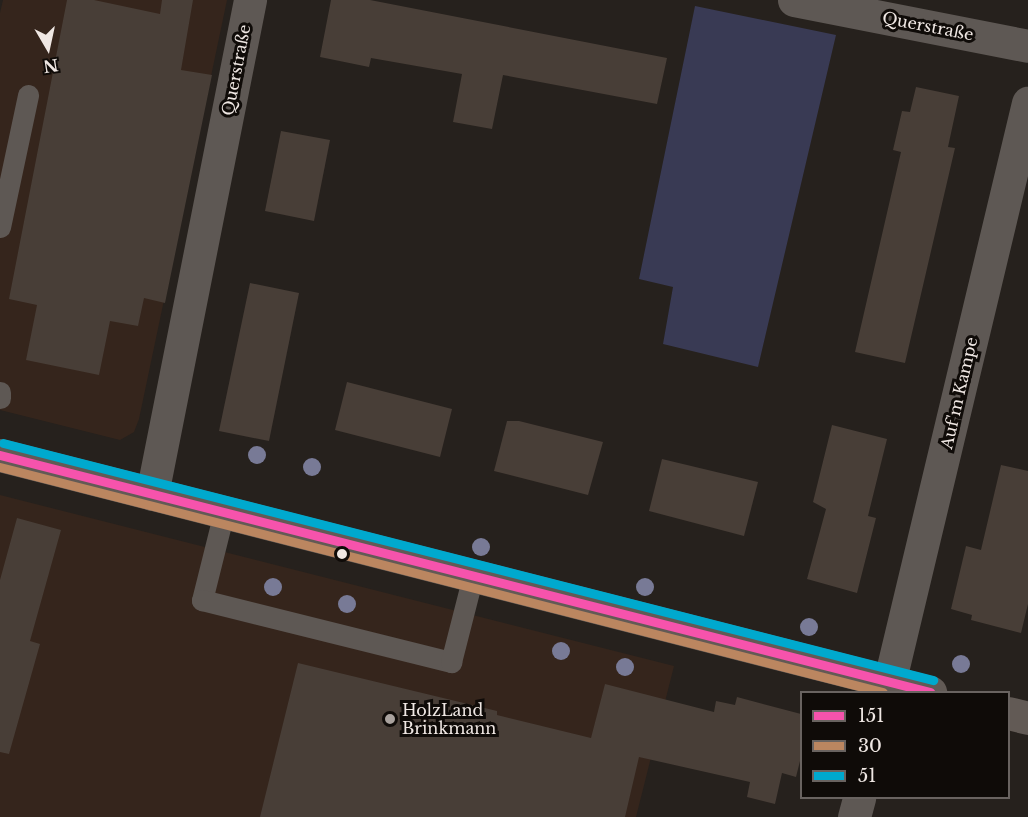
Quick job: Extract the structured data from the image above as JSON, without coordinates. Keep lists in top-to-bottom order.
{
  "streets": {
    "street": ["Querstraße", "Auf'm Kampe"]
  },
  "places": ["HolzLand Brinkmann"],
  "lines": ["transit line 51", "transit line 151", "transit line 30"],
  "legend": ["151", "30", "51"],
  "north": "bottom"
}
